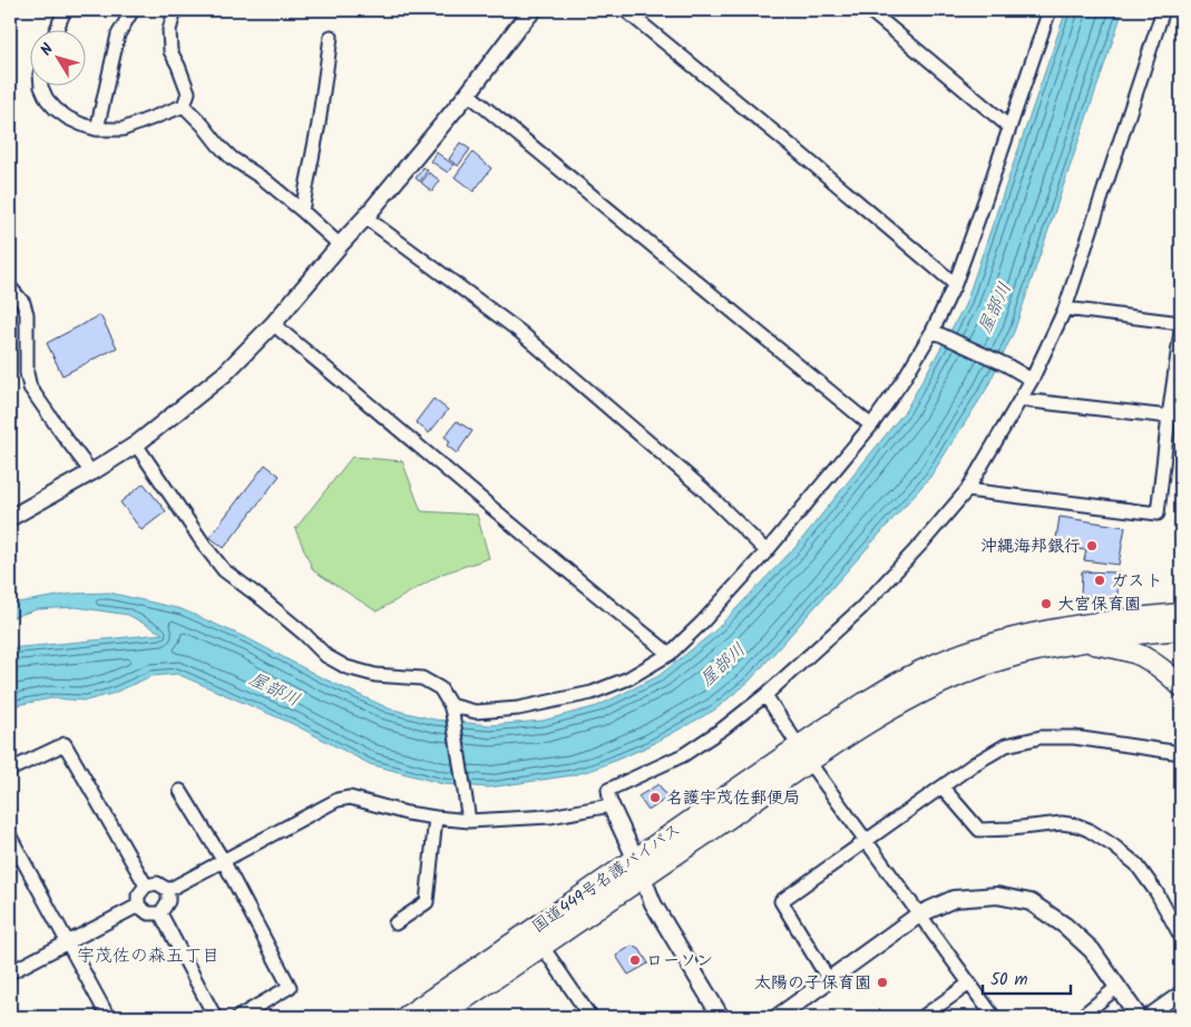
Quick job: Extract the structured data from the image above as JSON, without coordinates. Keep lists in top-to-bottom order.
{
  "streets": {
    "highway": ["国道449号名護バイパス"]
  },
  "districts": ["宇茂佐の森五丁目"],
  "water": ["屋部川"],
  "places": [
    "沖縄海邦銀行",
    "ガスト",
    "大宮保育園",
    "名護宇茂佐郵便局",
    "ローソン",
    "太陽の子保育園"
  ],
  "scale_bar": "50 m",
  "north": "top left"
}
